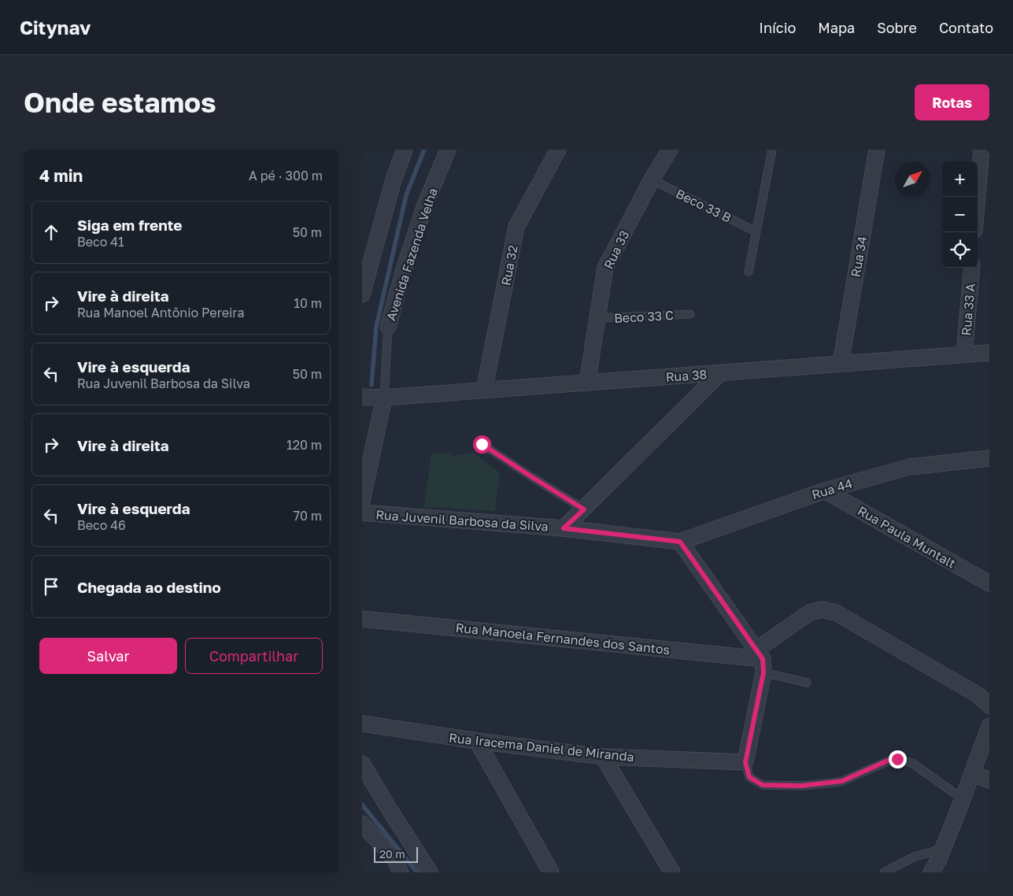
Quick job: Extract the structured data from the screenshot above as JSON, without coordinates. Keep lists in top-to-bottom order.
{
  "streets": {
    "street": [
      "Rua 33",
      "Avenida Fazenda Velha",
      "Rua 34",
      "Rua 32",
      "Rua 33 A",
      "Rua 38",
      "Rua 44",
      "Rua Juvenil Barbosa da Silva",
      "Rua Paula Muntalt",
      "Rua Manoela Fernandes dos Santos",
      "Rua Iracema Daniel de Miranda"
    ],
    "lane": ["Beco 33 B", "Beco 33 C"]
  },
  "crossings": [
    ["Beco 33 B", "Rua 33"],
    ["Rua 33", "Beco 33 C"],
    ["Rua 33", "Rua 38"],
    ["Avenida Fazenda Velha", "Rua 38"],
    ["Rua 34", "Rua 38"],
    ["Rua 32", "Rua 38"],
    ["Rua 33 A", "Rua 38"],
    ["Rua 44", "Rua Juvenil Barbosa da Silva"],
    ["Rua 44", "Rua Paula Muntalt"]
  ],
  "scale_bar": "20 m",
  "north": "top right",
  "page": {
    "header": "Citynav",
    "nav": [
      "Início",
      "Mapa",
      "Sobre",
      "Contato"
    ],
    "buttons": [
      "Rotas",
      ["Salvar", "Compartilhar"]
    ],
    "title": "Onde estamos",
    "heading": ["4 min", "A pé · 300 m"],
    "map_buttons": ["+", "−"],
    "list": [
      ["Siga em frente", "Beco 41", "50 m"],
      ["Vire à direita", "Rua Manoel Antônio Pereira", "10 m"],
      ["Vire à esquerda", "Rua Juvenil Barbosa da Silva", "50 m"],
      ["Vire à direita", "120 m"],
      ["Vire à esquerda", "Beco 46", "70 m"],
      "Chegada ao destino"
    ],
    "scale": "20 m"
  }
}
